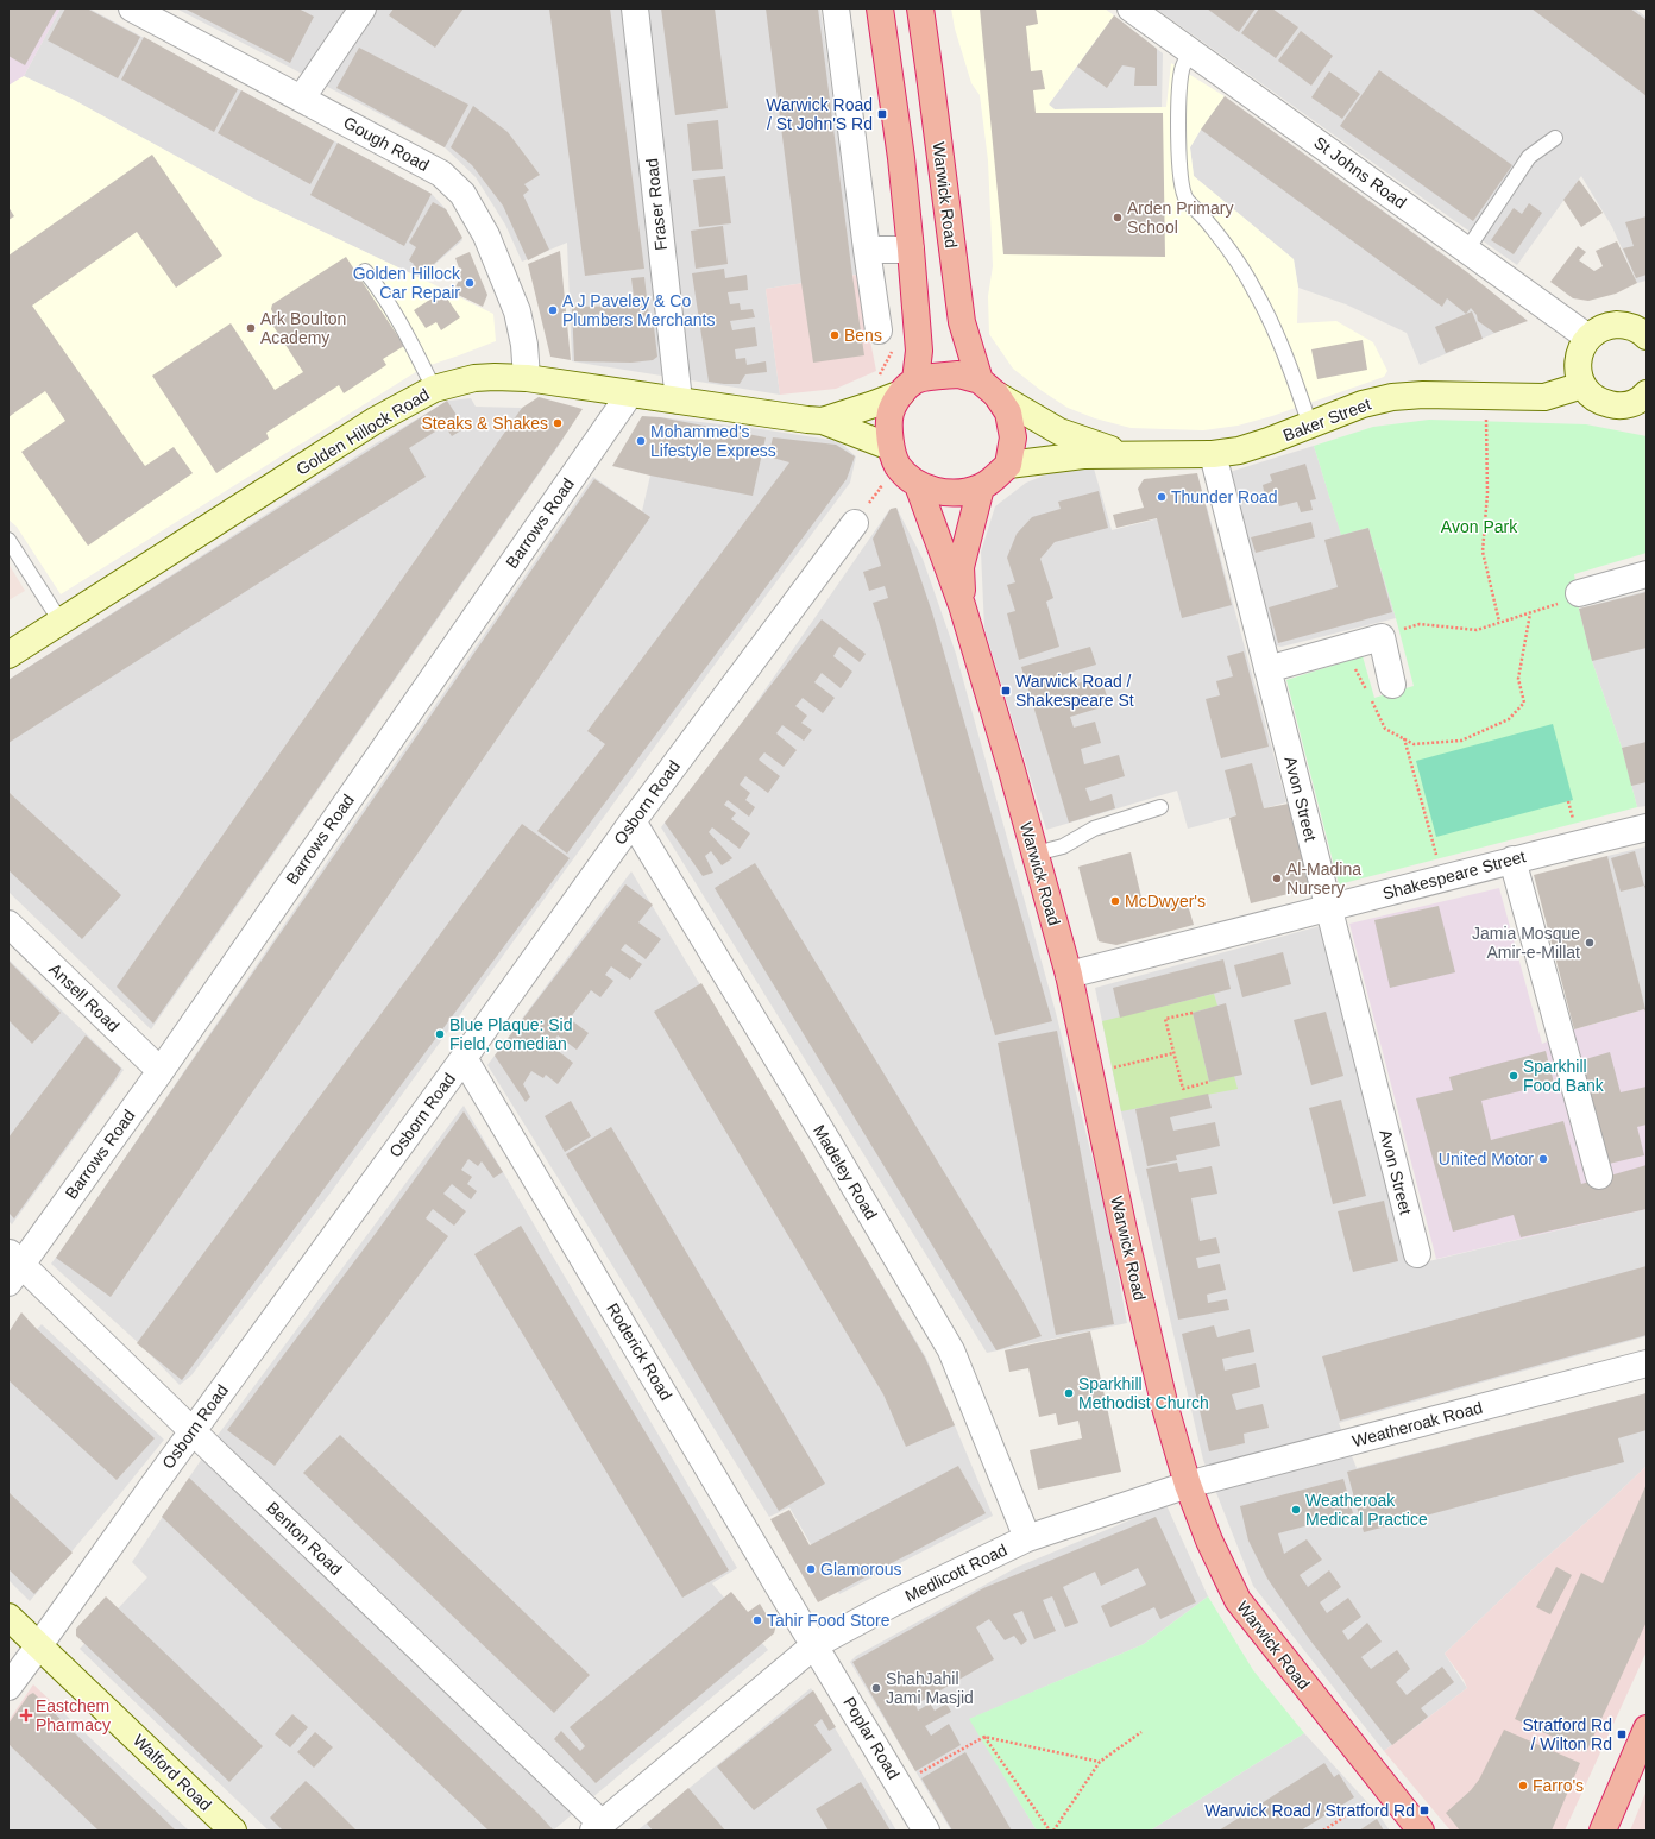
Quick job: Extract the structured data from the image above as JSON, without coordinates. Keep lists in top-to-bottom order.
{
  "streets": {
    "highway": ["Warwick Road"],
    "main road": ["Baker Street", "Golden Hillock Road", "Walford Road"],
    "street": [
      "Gough Road",
      "St Johns Road",
      "Fraser Road",
      "Barrows Road",
      "Avon Street",
      "Osborn Road",
      "Shakespeare Street",
      "Ansell Road",
      "Madeley Road",
      "Roderick Road",
      "Weatheroak Road",
      "Benton Road",
      "Medlicott Road",
      "Poplar Road"
    ]
  },
  "crossings": [
    ["Gough Road", "Golden Hillock Road"],
    ["Warwick Road", "Baker Street"],
    ["Warwick Road", "Golden Hillock Road"],
    ["Warwick Road", "Shakespeare Street"],
    ["Warwick Road", "Weatheroak Road"],
    ["Warwick Road", "Medlicott Road"],
    ["Fraser Road", "Golden Hillock Road"],
    ["Baker Street", "Golden Hillock Road"],
    ["Baker Street", "Avon Street"],
    ["Golden Hillock Road", "Barrows Road"],
    ["Barrows Road", "Ansell Road"],
    ["Barrows Road", "Benton Road"],
    ["Avon Street", "Shakespeare Street"],
    ["Osborn Road", "Madeley Road"],
    ["Osborn Road", "Roderick Road"],
    ["Osborn Road", "Benton Road"],
    ["Osborn Road", "Walford Road"],
    ["Madeley Road", "Medlicott Road"],
    ["Roderick Road", "Medlicott Road"],
    ["Roderick Road", "Poplar Road"],
    ["Weatheroak Road", "Medlicott Road"],
    ["Benton Road", "Medlicott Road"],
    ["Medlicott Road", "Poplar Road"]
  ],
  "parks": ["Avon Park"],
  "places": {
    "transit": [
      "Warwick Road / St John'S Rd",
      "Warwick Road / Shakespeare St",
      "Stratford Rd / Wilton Rd",
      "Warwick Road / Stratford Rd"
    ],
    "other": [
      "Arden Primary School",
      "Golden Hillock Car Repair",
      "A J Paveley & Co Plumbers Merchants",
      "Ark Boulton Academy",
      "Bens",
      "Steaks & Shakes",
      "Mohammed's Lifestyle Express",
      "Thunder Road",
      "Al-Madina Nursery",
      "McDwyer's",
      "Jamia Mosque Amir-e-Millat",
      "Blue Plaque: Sid Field, comedian",
      "Sparkhill Food Bank",
      "United Motor",
      "Sparkhill Methodist Church",
      "Weatheroak Medical Practice",
      "Glamorous",
      "Tahir Food Store",
      "ShahJahil Jami Masjid",
      "Farro's"
    ],
    "health": ["Eastchem Pharmacy"]
  }
}
